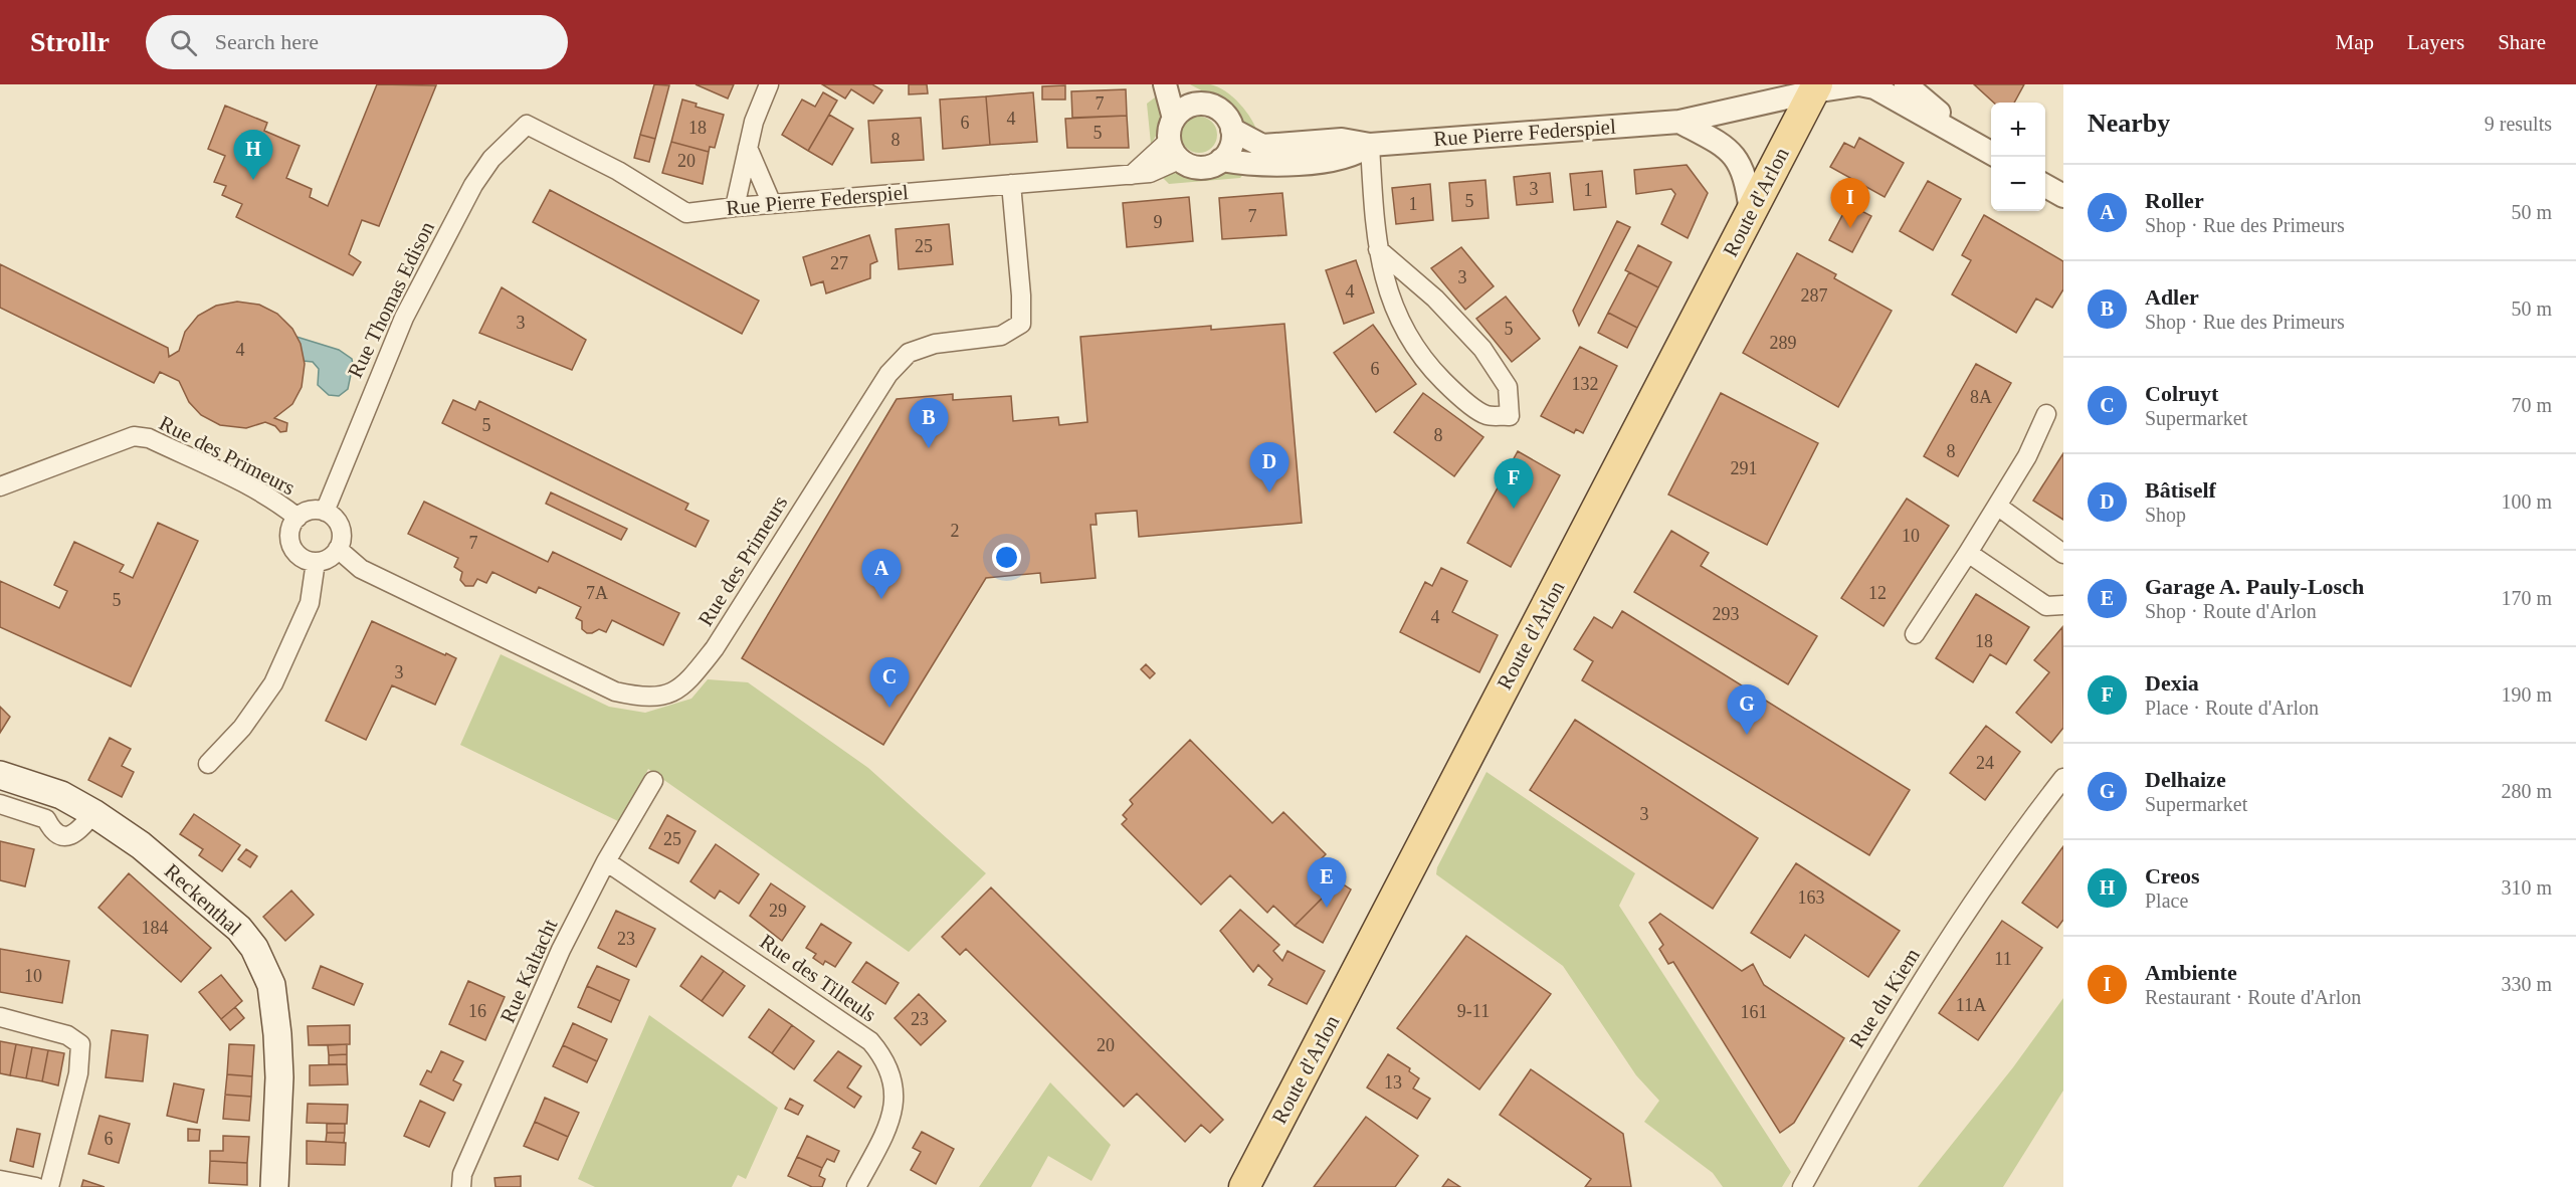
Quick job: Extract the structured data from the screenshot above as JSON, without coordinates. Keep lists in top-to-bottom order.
{
  "streets": {
    "main road": ["Route d'Arlon", "Reckenthal"],
    "street": [
      "Rue Pierre Federspiel",
      "Rue Thomas Edison",
      "Rue des Primeurs",
      "Rue Kaltacht",
      "Rue des Tilleuls",
      "Rue du Kiem"
    ]
  },
  "crossings": [
    ["Rue Pierre Federspiel", "Route d'Arlon"],
    ["Rue Pierre Federspiel", "Rue Thomas Edison"],
    ["Rue Pierre Federspiel", "Rue des Primeurs"],
    ["Rue Thomas Edison", "Rue des Primeurs"],
    ["Rue Kaltacht", "Rue des Tilleuls"]
  ],
  "house_numbers": [
    "7",
    "4",
    "6",
    "18",
    "5",
    "8",
    "20",
    "3",
    "1",
    "5",
    "1",
    "7",
    "9",
    "25",
    "27",
    "3",
    "4",
    "287",
    "3",
    "5",
    "289",
    "4",
    "6",
    "132",
    "8A",
    "5",
    "8",
    "8",
    "291",
    "2",
    "10",
    "7",
    "7A",
    "12",
    "5",
    "293",
    "4",
    "18",
    "3",
    "24",
    "3",
    "25",
    "163",
    "29",
    "184",
    "23",
    "11",
    "10",
    "11A",
    "16",
    "9-11",
    "161",
    "23",
    "20",
    "13",
    "6"
  ],
  "page": {
    "header": "Strollr",
    "search": "Search here",
    "nav": ["Map", "Layers", "Share"],
    "heading": ["Nearby", "9 results"],
    "map_buttons": ["+", "−"],
    "pins": [
      "H",
      "I",
      "B",
      "D",
      "F",
      "A",
      "C",
      "G",
      "E"
    ],
    "list": [
      {
        "mark": "A",
        "name": "Roller",
        "note": "Shop · Rue des Primeurs",
        "value": "50 m"
      },
      {
        "mark": "B",
        "name": "Adler",
        "note": "Shop · Rue des Primeurs",
        "value": "50 m"
      },
      {
        "mark": "C",
        "name": "Colruyt",
        "note": "Supermarket",
        "value": "70 m"
      },
      {
        "mark": "D",
        "name": "Bâtiself",
        "note": "Shop",
        "value": "100 m"
      },
      {
        "mark": "E",
        "name": "Garage A. Pauly-Losch",
        "note": "Shop · Route d'Arlon",
        "value": "170 m"
      },
      {
        "mark": "F",
        "name": "Dexia",
        "note": "Place · Route d'Arlon",
        "value": "190 m"
      },
      {
        "mark": "G",
        "name": "Delhaize",
        "note": "Supermarket",
        "value": "280 m"
      },
      {
        "mark": "H",
        "name": "Creos",
        "note": "Place",
        "value": "310 m"
      },
      {
        "mark": "I",
        "name": "Ambiente",
        "note": "Restaurant · Route d'Arlon",
        "value": "330 m"
      }
    ]
  }
}
